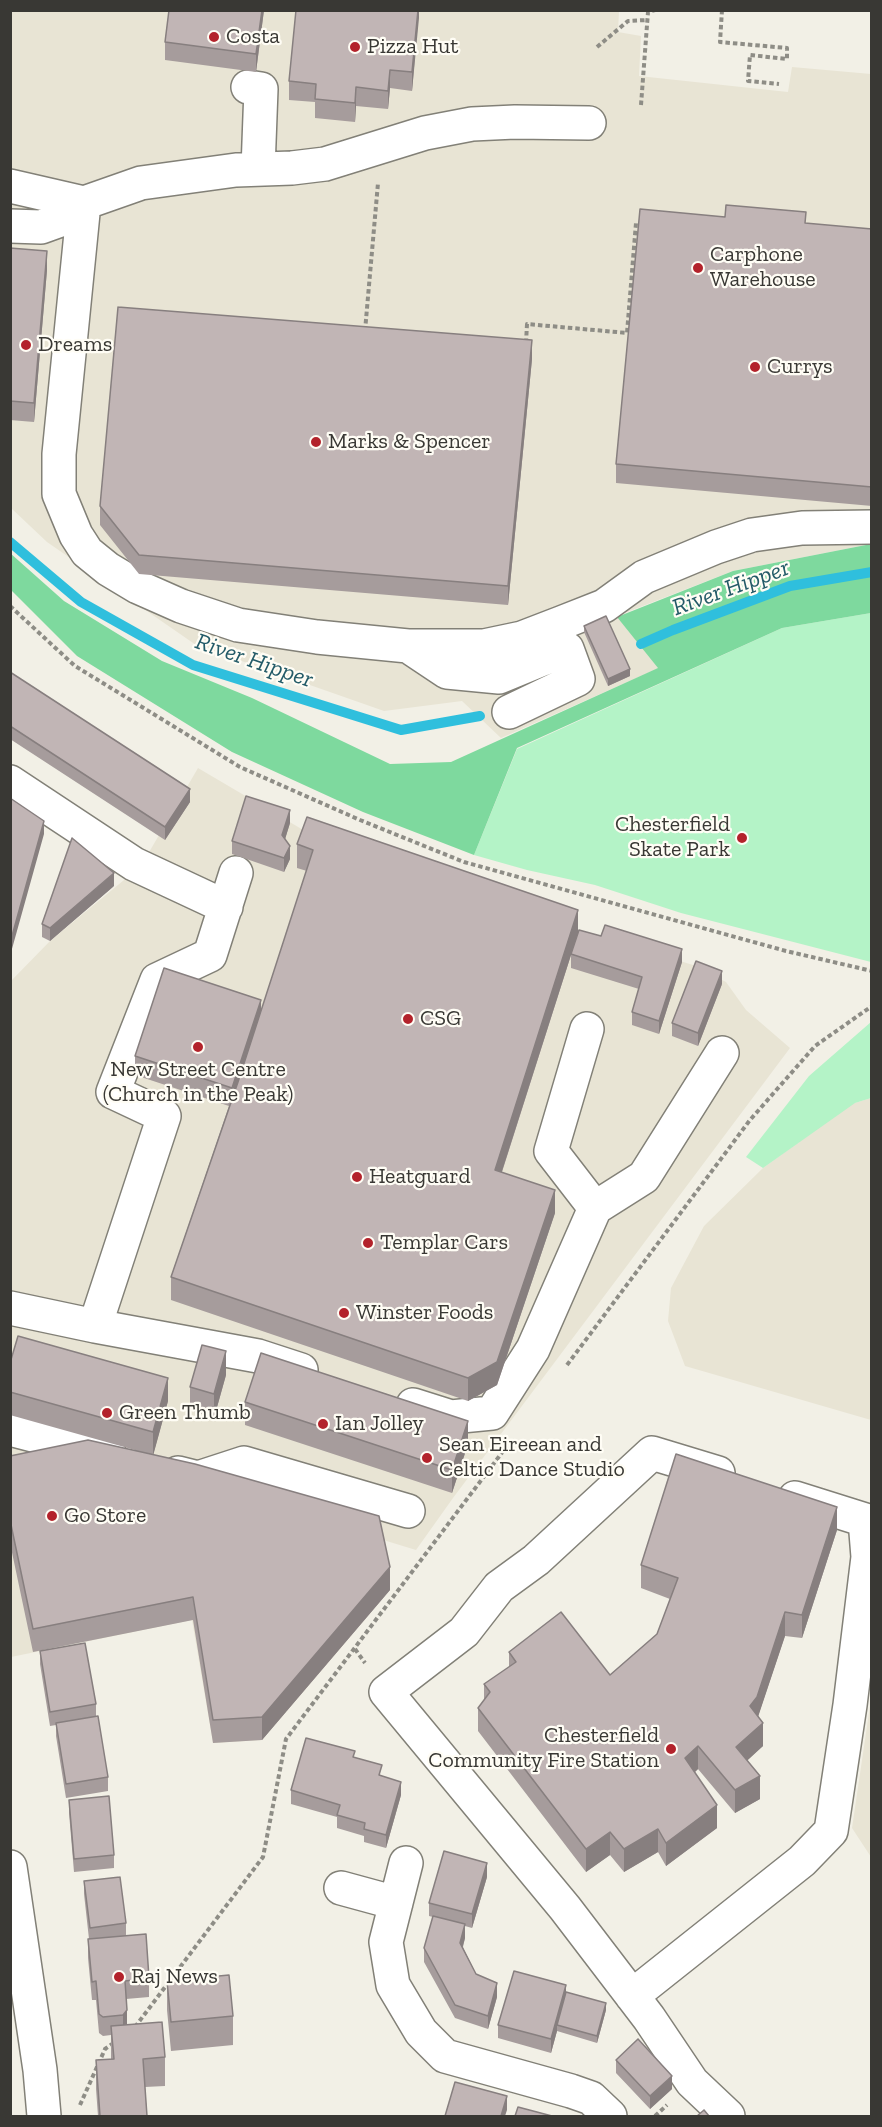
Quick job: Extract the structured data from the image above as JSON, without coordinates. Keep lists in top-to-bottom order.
{
  "water": ["River Hipper"],
  "places": [
    "Costa",
    "Pizza Hut",
    "Carphone Warehouse",
    "Dreams",
    "Currys",
    "Marks & Spencer",
    "Chesterfield Skate Park",
    "CSG",
    "New Street Centre (Church in the Peak)",
    "Heatguard",
    "Templar Cars",
    "Winster Foods",
    "Green Thumb",
    "Ian Jolley",
    "Sean Eireean and Celtic Dance Studio",
    "Go Store",
    "Chesterfield Community Fire Station",
    "Raj News"
  ]
}
